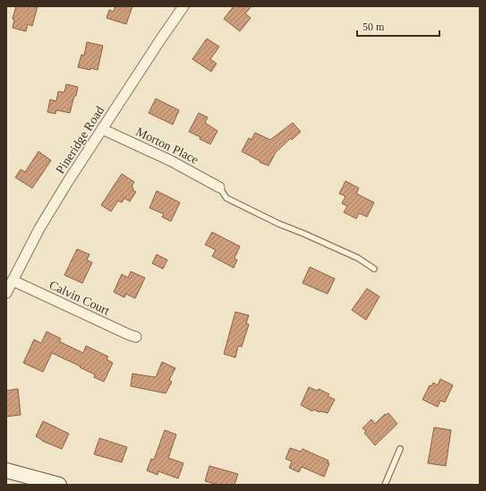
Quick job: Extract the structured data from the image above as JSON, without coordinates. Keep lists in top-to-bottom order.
{
  "streets": {
    "street": ["Pineridge Road", "Morton Place", "Calvin Court"]
  },
  "crossings": [
    ["Pineridge Road", "Morton Place"],
    ["Pineridge Road", "Calvin Court"]
  ],
  "scale_bar": "50 m"
}
